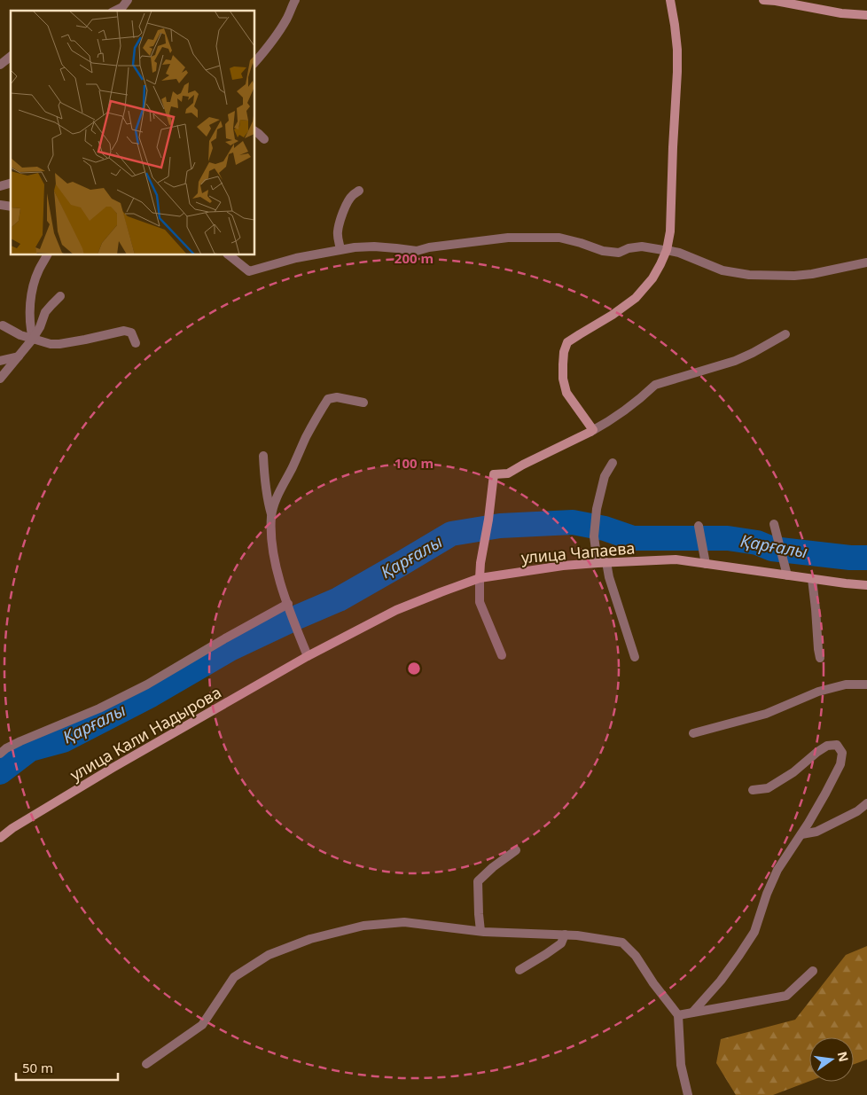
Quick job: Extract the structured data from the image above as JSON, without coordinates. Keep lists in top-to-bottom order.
{
  "streets": {
    "street": ["улица Чапаева", "улица Кали Надырова"]
  },
  "crossings": [
    ["улица Чапаева", "улица Кали Надырова"]
  ],
  "water": ["Қарғалы"],
  "scale_bar": "50 m",
  "north": "right",
  "rings": ["200 m", "100 m"]
}
